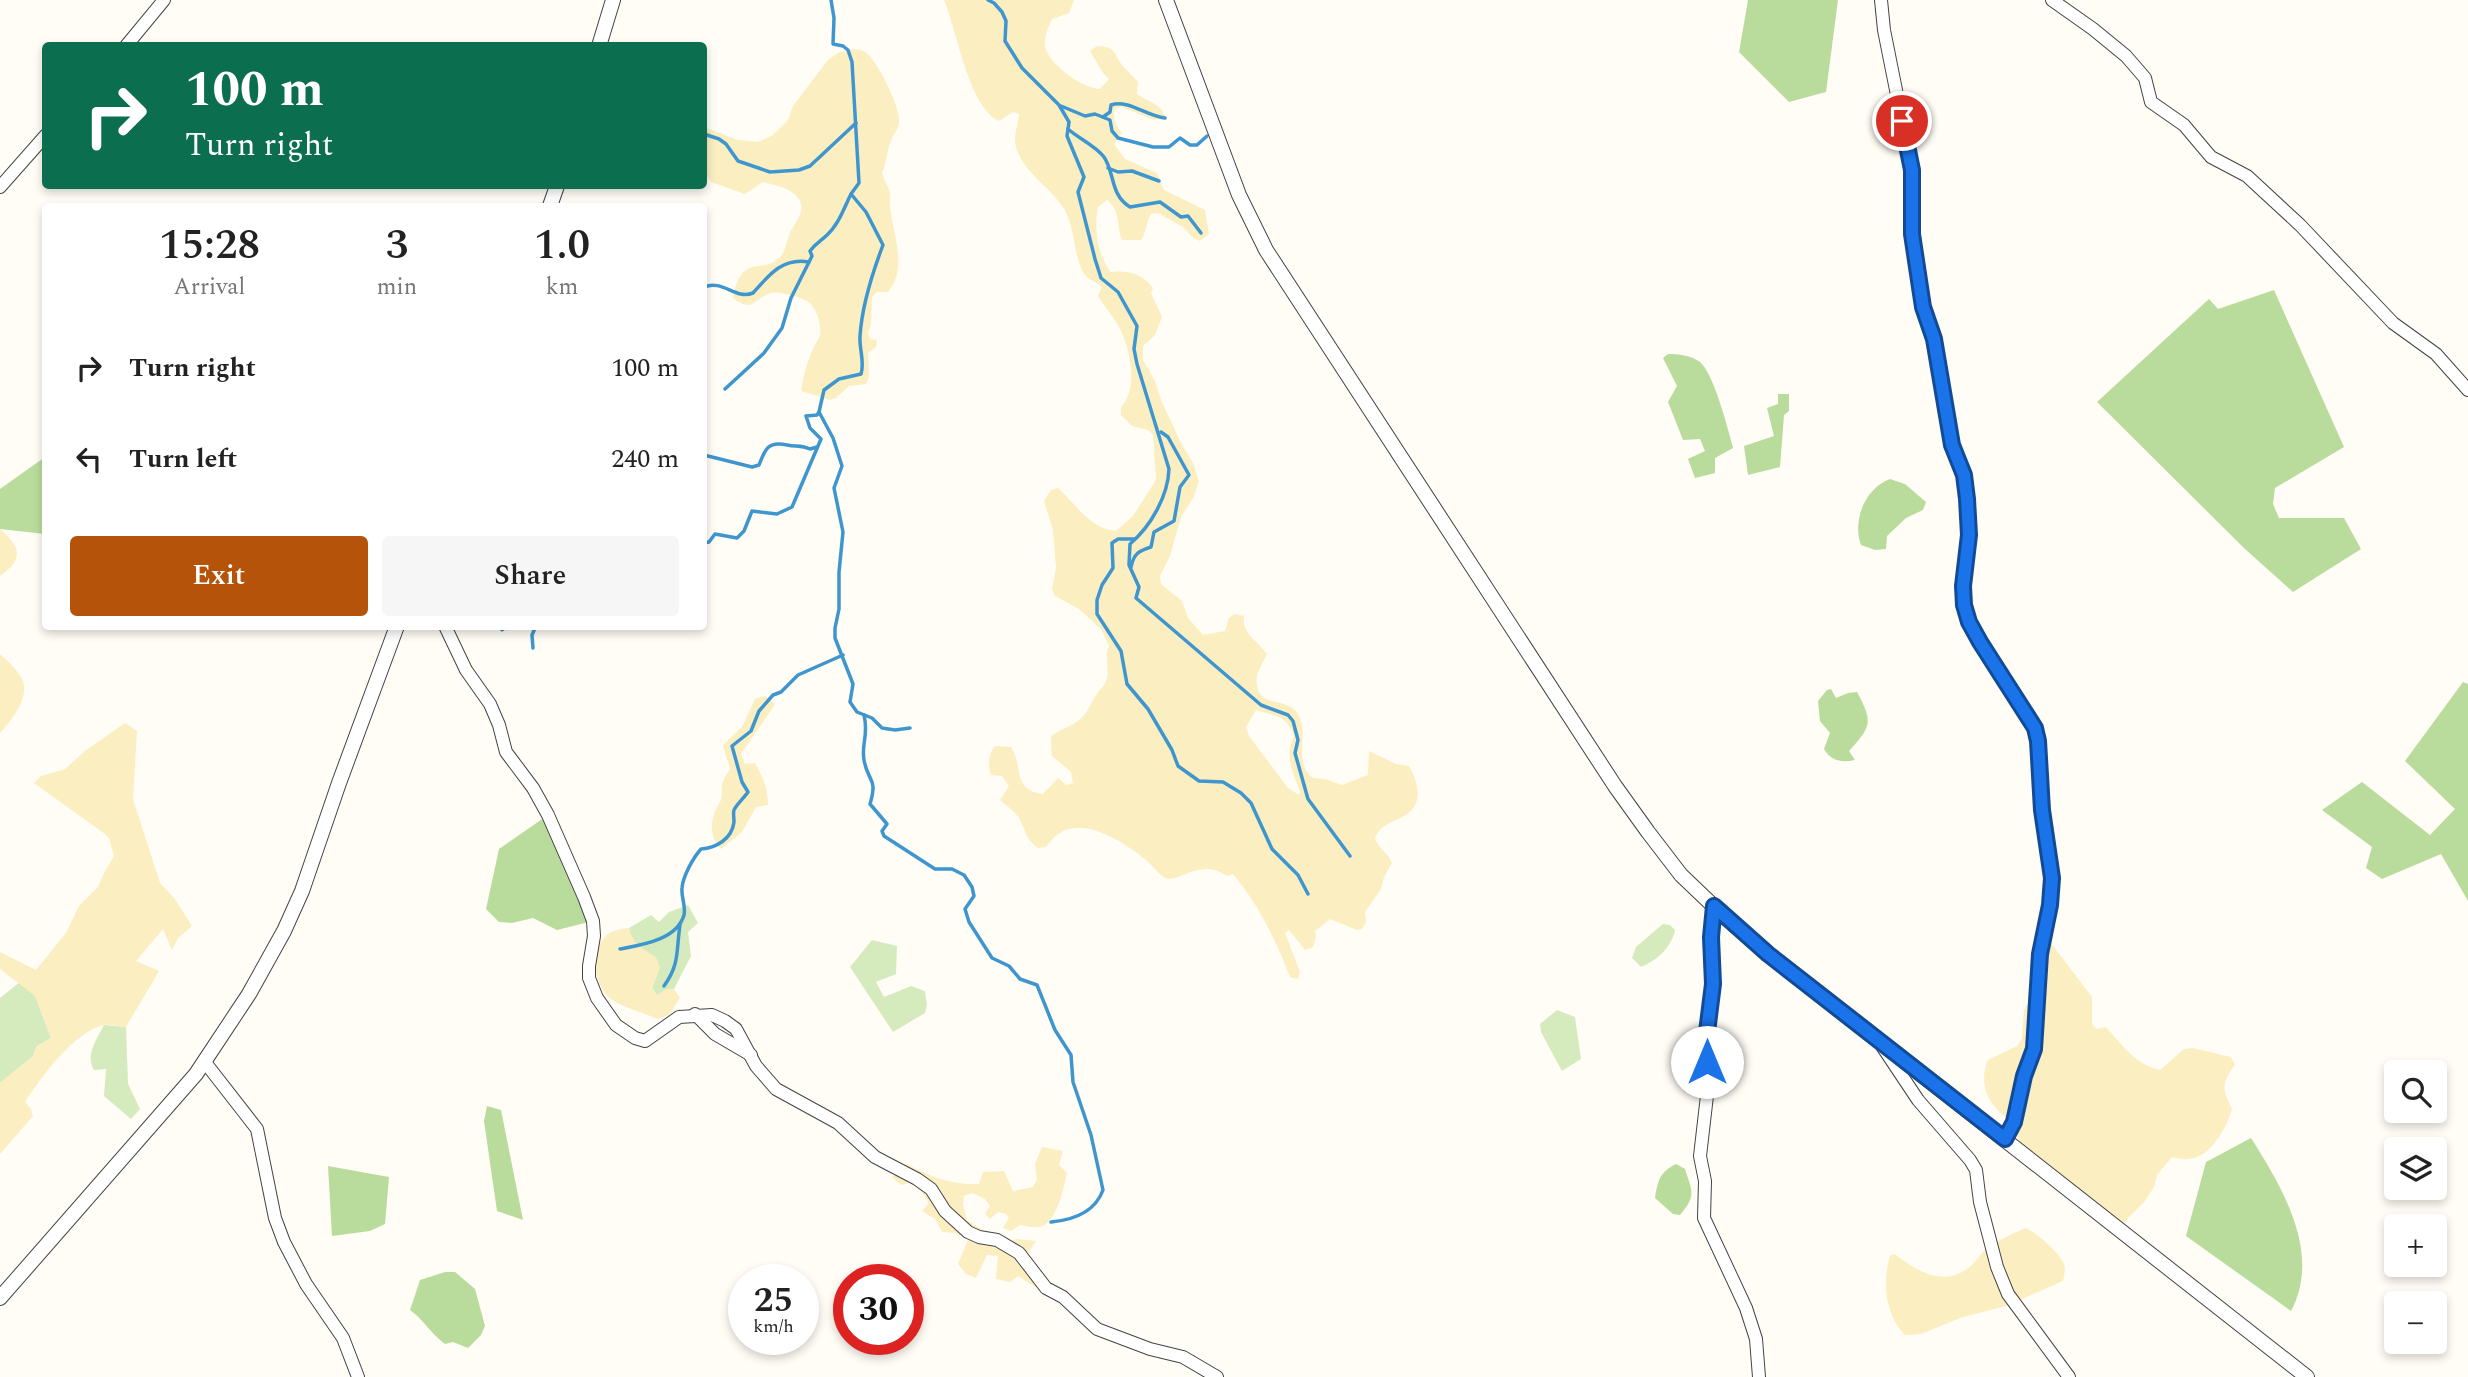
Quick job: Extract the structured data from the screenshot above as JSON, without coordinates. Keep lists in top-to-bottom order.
{
  "page": {
    "turn": ["100 m", "Turn right"],
    "eta": [
      "15:28",
      "Arrival",
      "3",
      "min",
      "1.0",
      "km"
    ],
    "list": [
      {
        "name": "Turn right",
        "value": "100 m"
      },
      {
        "name": "Turn left",
        "value": "240 m"
      }
    ],
    "buttons": ["Exit", "Share"],
    "map_buttons": ["+", "−"],
    "speed": "25 km/h",
    "limit": "30"
  }
}
